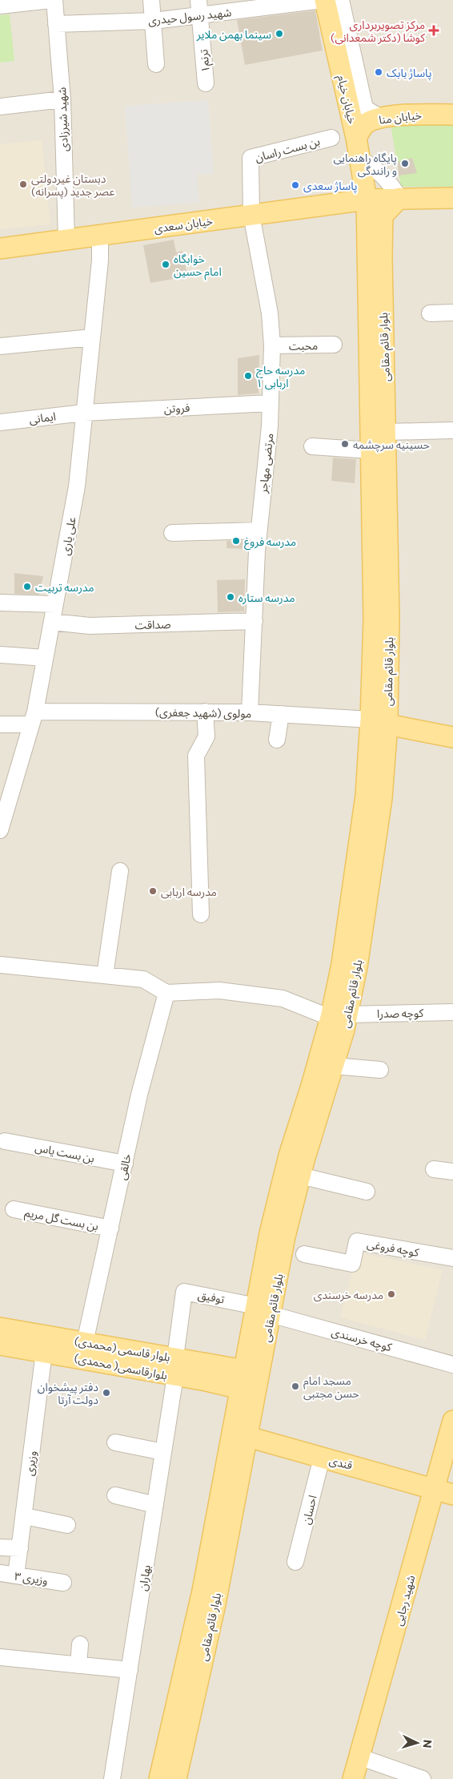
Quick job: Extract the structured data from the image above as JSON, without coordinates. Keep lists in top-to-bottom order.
{
  "streets": {
    "main road": [
      "خیابان خیام",
      "خیابان منا",
      "خیابان سعدی",
      "بلوار قائم مقامی",
      "بلوار قاسمی (محمدی)",
      "بلوارقاسمی( محمدی)",
      "قندی",
      "شهید رجایی"
    ],
    "street": [
      "شهید رسول حیدری",
      "ترنم۱",
      "شهید شیرزادی",
      "بن بست راسان",
      "محبت",
      "فروتن",
      "ایمانی",
      "مرتضی مهاجر",
      "علی یاری",
      "صداقت",
      "مولوی (شهید جعفری)",
      "کوچه صدرا",
      "بن بست یاس",
      "خالقی",
      "بن بست گل مریم",
      "کوچه فروغی",
      "توفیق",
      "کوچه خرسندی",
      "وزیری",
      "احسان",
      "وزیری ۳",
      "بهاران"
    ]
  },
  "crossings": [
    ["شهید رسول حیدری", "ترنم۱"],
    ["شهید رسول حیدری", "خیابان خیام"],
    ["شهید رسول حیدری", "شهید شیرزادی"],
    ["خیابان خیام", "خیابان منا"],
    ["خیابان خیام", "خیابان سعدی"],
    ["خیابان خیام", "بلوار قائم مقامی"],
    ["شهید شیرزادی", "خیابان سعدی"],
    ["بن بست راسان", "خیابان سعدی"],
    ["بن بست راسان", "مرتضی مهاجر"],
    ["خیابان سعدی", "بلوار قائم مقامی"],
    ["خیابان سعدی", "مرتضی مهاجر"],
    ["خیابان سعدی", "علی یاری"],
    ["محبت", "مرتضی مهاجر"],
    ["بلوار قائم مقامی", "مولوی (شهید جعفری)"],
    ["بلوار قائم مقامی", "کوچه صدرا"],
    ["بلوار قائم مقامی", "توفیق"],
    ["بلوار قائم مقامی", "کوچه خرسندی"],
    ["بلوار قائم مقامی", "بلوار قاسمی (محمدی)"],
    ["بلوار قائم مقامی", "قندی"],
    ["فروتن", "ایمانی"],
    ["فروتن", "مرتضی مهاجر"],
    ["فروتن", "علی یاری"],
    ["ایمانی", "علی یاری"],
    ["مرتضی مهاجر", "صداقت"],
    ["مرتضی مهاجر", "مولوی (شهید جعفری)"],
    ["علی یاری", "صداقت"],
    ["علی یاری", "مولوی (شهید جعفری)"],
    ["بن بست یاس", "خالقی"],
    ["خالقی", "بن بست گل مریم"],
    ["خالقی", "بلوار قاسمی (محمدی)"],
    ["توفیق", "کوچه خرسندی"],
    ["توفیق", "بلوار قاسمی (محمدی)"],
    ["توفیق", "بلوارقاسمی( محمدی)"],
    ["توفیق", "بهاران"],
    ["بلوار قاسمی (محمدی)", "بلوارقاسمی( محمدی)"],
    ["بلوار قاسمی (محمدی)", "بهاران"],
    ["بلوارقاسمی( محمدی)", "وزیری"],
    ["بلوارقاسمی( محمدی)", "بهاران"],
    ["قندی", "احسان"],
    ["قندی", "شهید رجایی"],
    ["وزیری", "وزیری ۳"]
  ],
  "places": {
    "health": ["مرکز تصویربرداری کوشا (دکتر شمعدانی)"],
    "other": [
      "سینما بهمن ملایر",
      "پاساژ بابک",
      "پایگاه راهنمایی و رانندگی",
      "دبستان غیردولتی عصر جدید (پسرانه)",
      "پاساژ سعدی",
      "خوابگاه امام حسین",
      "مدرسه حاج اربابی ۱",
      "حسینیه سرچشمه",
      "مدرسه فروغ",
      "مدرسه تربیت",
      "مدرسه ستاره",
      "مدرسه اربابی",
      "مدرسه خرسندی",
      "مسجد امام حسن مجتبی",
      "دفتر پیشخوان دولت آرتا"
    ]
  },
  "north": "right"
}
